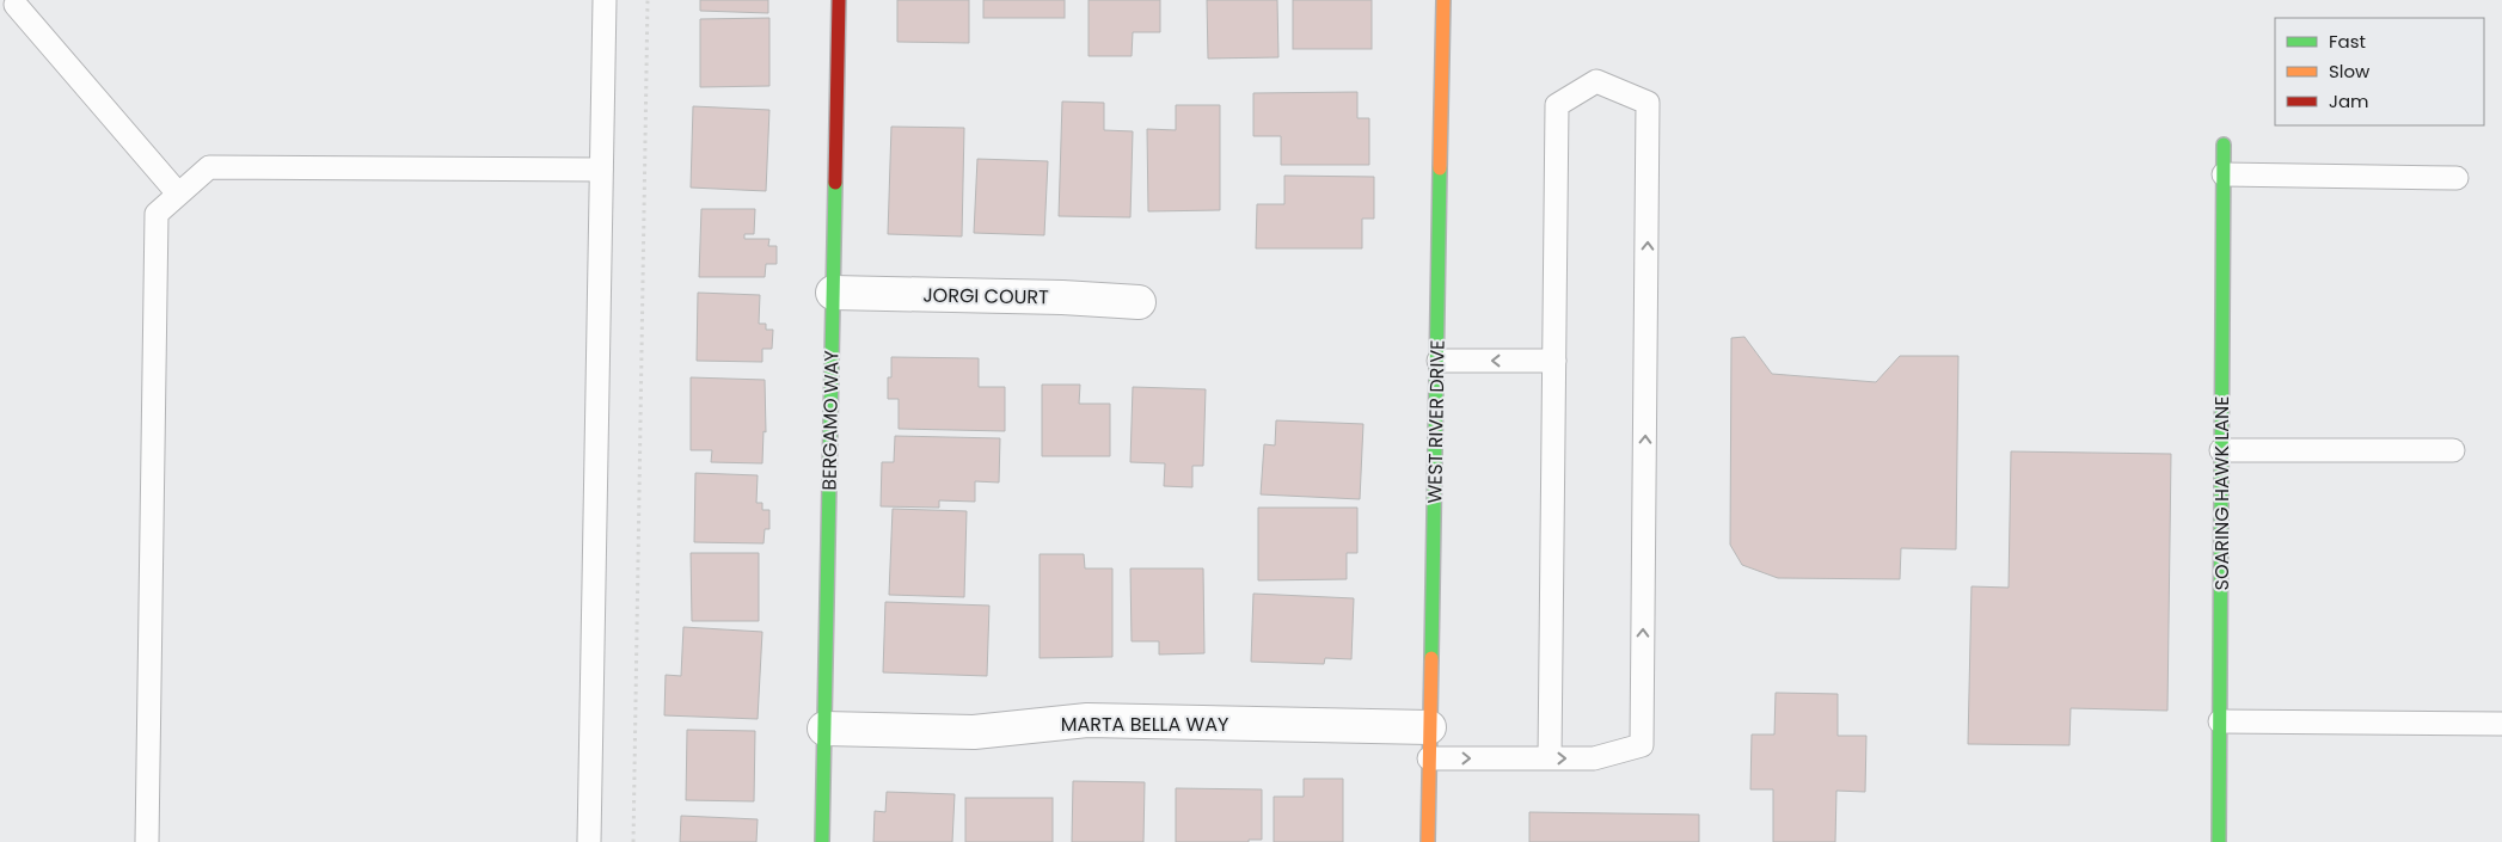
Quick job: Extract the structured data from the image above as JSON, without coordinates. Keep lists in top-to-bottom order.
{
  "streets": {
    "street": [
      "JORGI COURT",
      "BERGAMO WAY",
      "WEST RIVER DRIVE",
      "SOARING HAWK LANE",
      "MARTA BELLA WAY"
    ]
  },
  "crossings": [
    ["JORGI COURT", "BERGAMO WAY"],
    ["BERGAMO WAY", "MARTA BELLA WAY"],
    ["WEST RIVER DRIVE", "MARTA BELLA WAY"]
  ],
  "legend": ["Fast", "Slow", "Jam"]
}
